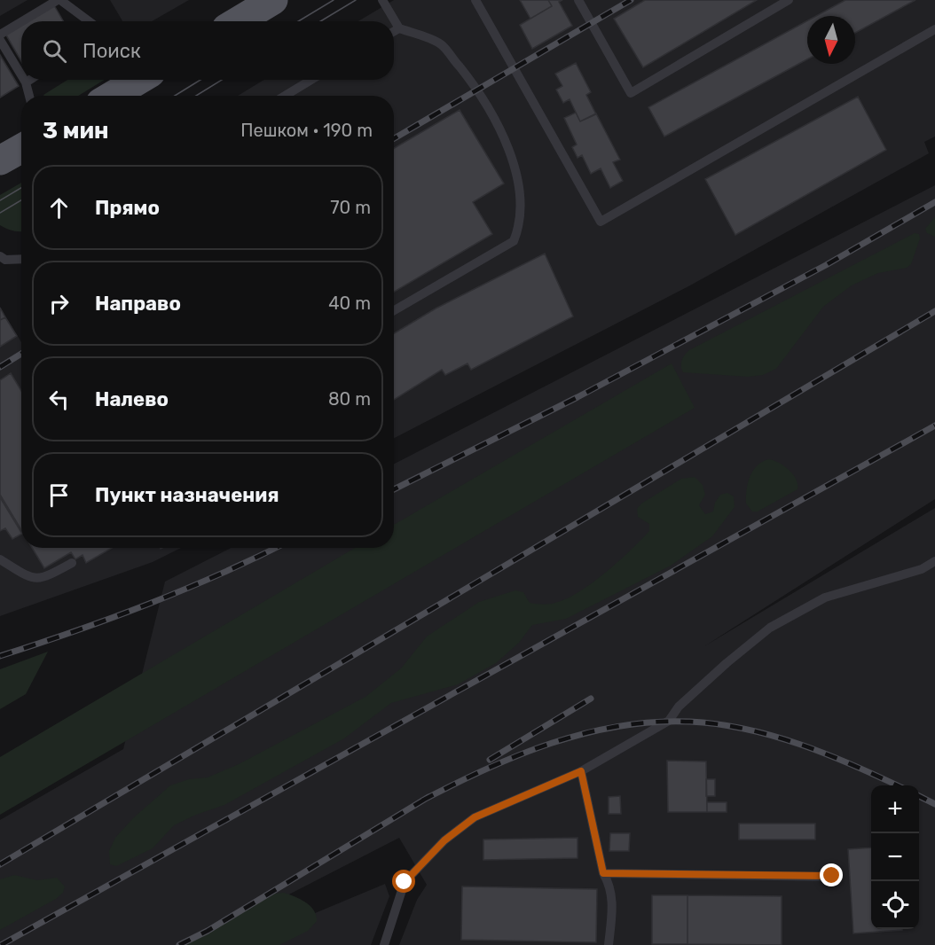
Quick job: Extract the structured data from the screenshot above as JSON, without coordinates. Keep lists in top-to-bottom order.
{
  "north": "bottom",
  "page": {
    "search": "Поиск",
    "heading": ["3 мин", "Пешком · 190 m"],
    "list": [
      ["Прямо", "70 m"],
      ["Направо", "40 m"],
      ["Налево", "80 m"],
      "Пункт назначения"
    ],
    "map_buttons": ["+", "−"]
  }
}
